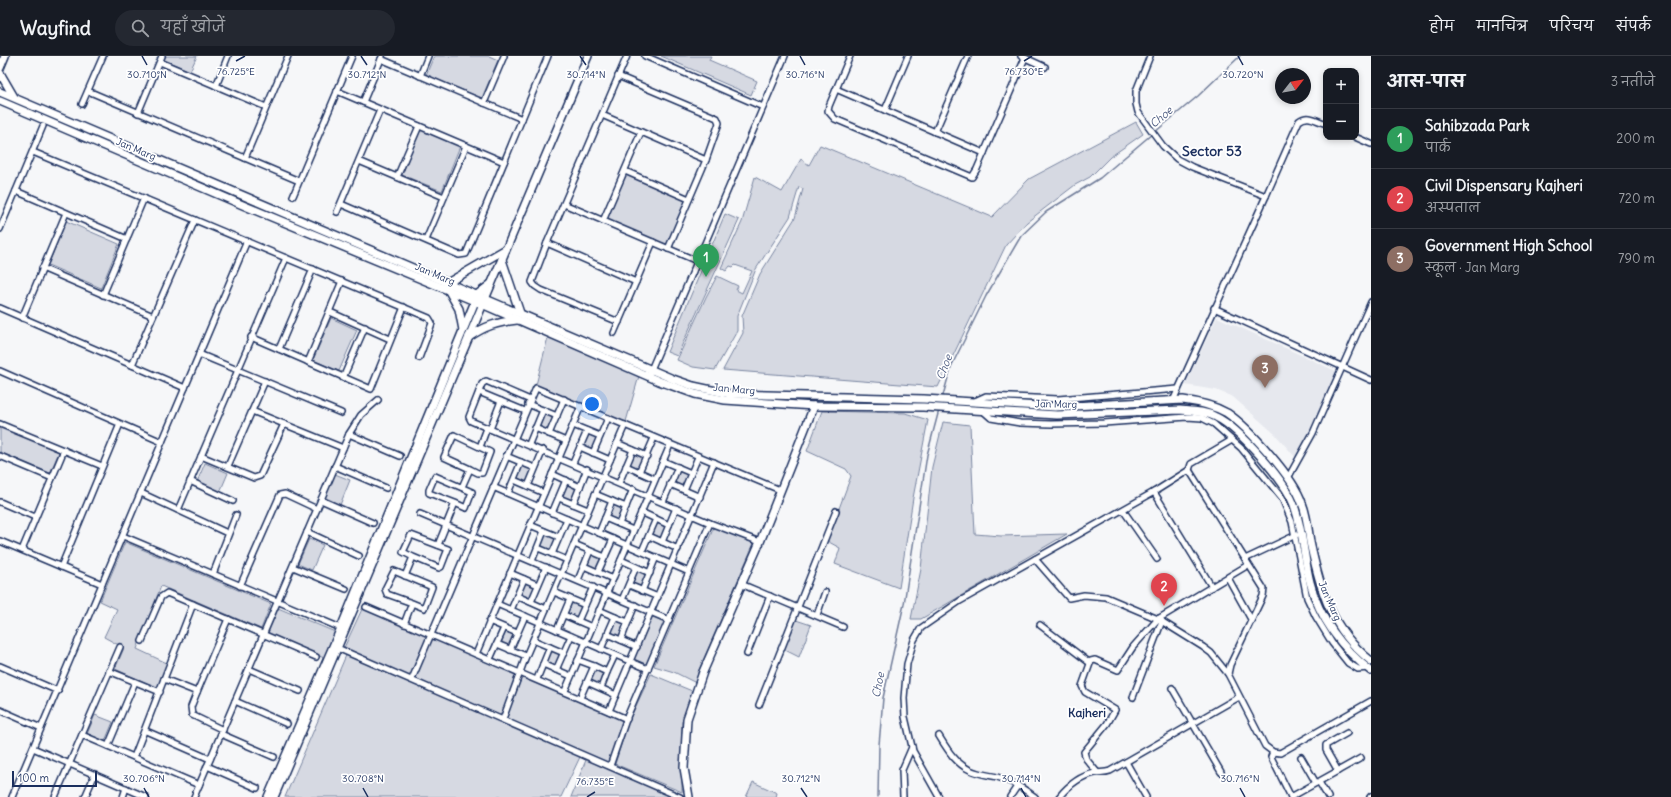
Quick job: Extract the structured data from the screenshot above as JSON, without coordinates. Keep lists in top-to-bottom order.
{
  "streets": {
    "main road": ["Jan Marg"]
  },
  "districts": ["Sector 53", "Kajheri"],
  "water": ["Choe"],
  "scale_bar": "100 m",
  "north": "top right",
  "page": {
    "header": "Wayfind",
    "search": "यहाँ खोजें",
    "nav": [
      "होम",
      "मानचित्र",
      "परिचय",
      "संपर्क"
    ],
    "heading": ["आस-पास", "3 नतीजे"],
    "map_buttons": ["+", "−"],
    "list": [
      {
        "mark": "1",
        "name": "Sahibzada Park",
        "note": "पार्क",
        "value": "200 m"
      },
      {
        "mark": "2",
        "name": "Civil Dispensary Kajheri",
        "note": "अस्पताल",
        "value": "720 m"
      },
      {
        "mark": "3",
        "name": "Government High School",
        "note": "स्कूल · Jan Marg",
        "value": "790 m"
      }
    ],
    "pins": ["1", "3", "2"],
    "scale": "100 m"
  },
  "coordinates": [
    "76.725°E",
    "76.730°E",
    "30.710°N",
    "30.712°N",
    "30.714°N",
    "30.716°N",
    "30.720°N",
    "30.706°N",
    "30.708°N",
    "76.735°E"
  ]
}
